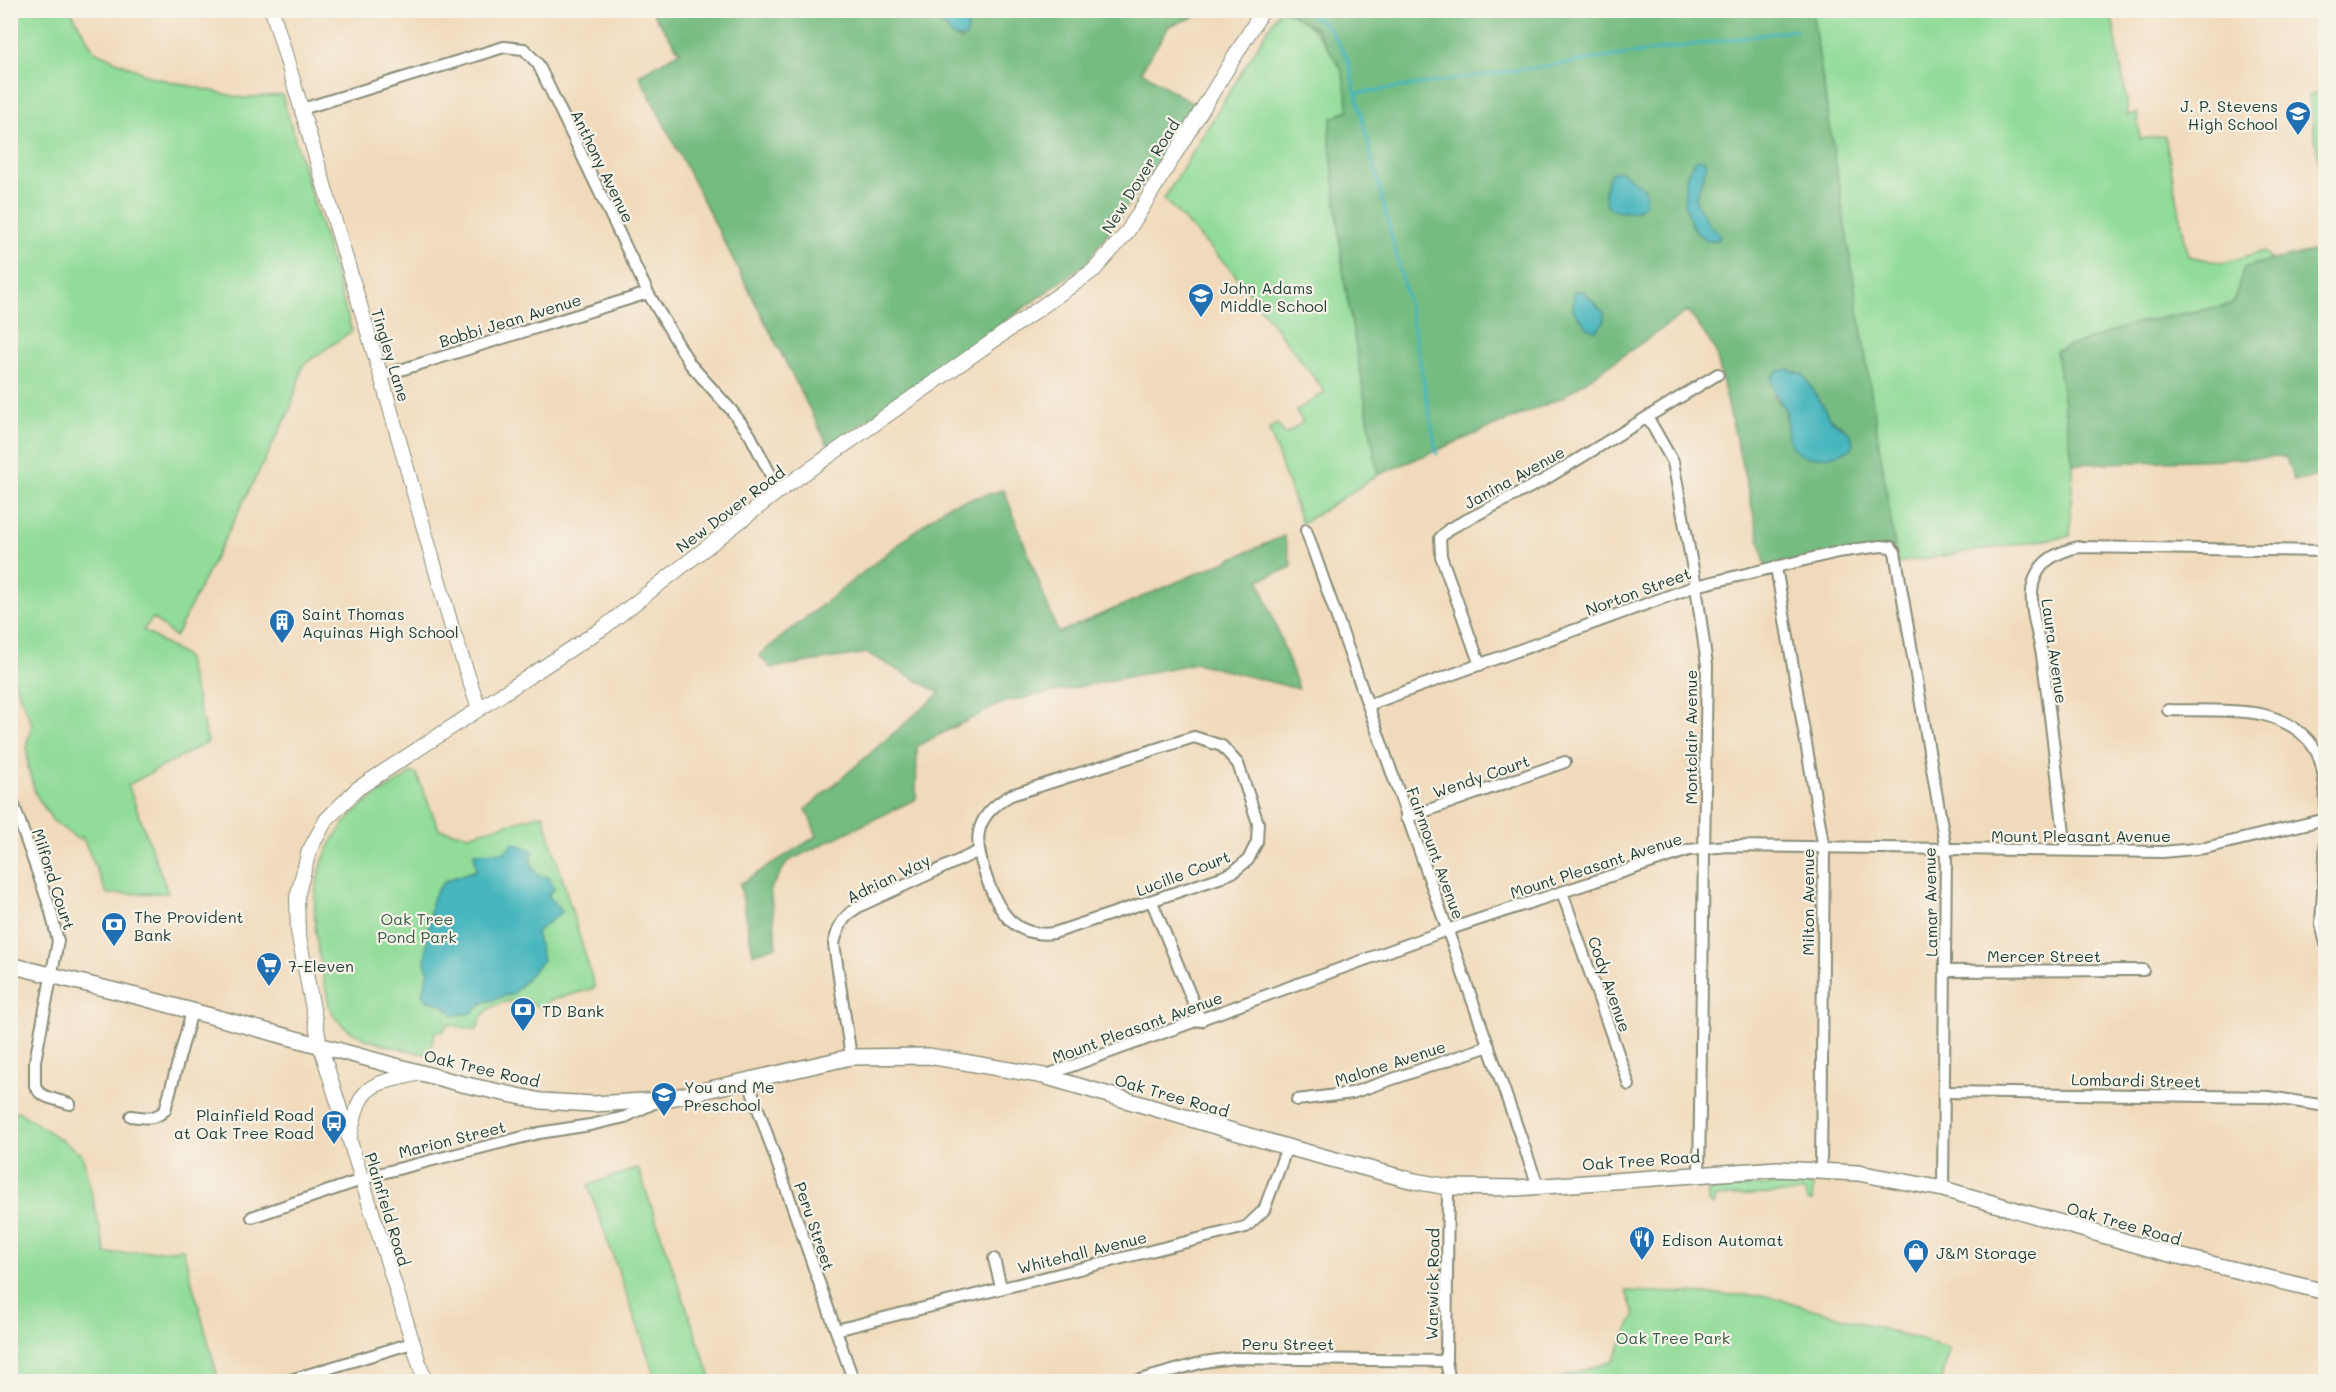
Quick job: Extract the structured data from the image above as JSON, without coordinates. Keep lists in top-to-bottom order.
{
  "streets": {
    "main road": ["Oak Tree Road"],
    "street": [
      "Anthony Avenue",
      "New Dover Road",
      "Bobbi Jean Avenue",
      "Tingley Lane",
      "Janina Avenue",
      "Norton Street",
      "Laura Avenue",
      "Montclair Avenue",
      "Wendy Court",
      "Mount Pleasant Avenue",
      "Fairmount Avenue",
      "Lucille Court",
      "Adrian Way",
      "Milford Court",
      "Milton Avenue",
      "Lamar Avenue",
      "Mercer Street",
      "Cody Avenue",
      "Malone Avenue",
      "Lombardi Street",
      "Marion Street",
      "Plainfield Road",
      "Peru Street",
      "Whitehall Avenue",
      "Warwick Road"
    ]
  },
  "crossings": [
    ["Anthony Avenue", "New Dover Road"],
    ["Anthony Avenue", "Bobbi Jean Avenue"],
    ["Anthony Avenue", "Tingley Lane"],
    ["New Dover Road", "Tingley Lane"],
    ["New Dover Road", "Oak Tree Road"],
    ["New Dover Road", "Plainfield Road"],
    ["Bobbi Jean Avenue", "Tingley Lane"],
    ["Janina Avenue", "Norton Street"],
    ["Janina Avenue", "Montclair Avenue"],
    ["Norton Street", "Montclair Avenue"],
    ["Norton Street", "Fairmount Avenue"],
    ["Norton Street", "Milton Avenue"],
    ["Norton Street", "Lamar Avenue"],
    ["Laura Avenue", "Mount Pleasant Avenue"],
    ["Montclair Avenue", "Mount Pleasant Avenue"],
    ["Montclair Avenue", "Oak Tree Road"],
    ["Wendy Court", "Fairmount Avenue"],
    ["Mount Pleasant Avenue", "Fairmount Avenue"],
    ["Mount Pleasant Avenue", "Milton Avenue"],
    ["Mount Pleasant Avenue", "Lamar Avenue"],
    ["Mount Pleasant Avenue", "Cody Avenue"],
    ["Mount Pleasant Avenue", "Oak Tree Road"],
    ["Fairmount Avenue", "Malone Avenue"],
    ["Fairmount Avenue", "Oak Tree Road"],
    ["Lucille Court", "Adrian Way"],
    ["Adrian Way", "Oak Tree Road"],
    ["Milford Court", "Oak Tree Road"],
    ["Milton Avenue", "Oak Tree Road"],
    ["Lamar Avenue", "Mercer Street"],
    ["Lamar Avenue", "Oak Tree Road"],
    ["Lamar Avenue", "Lombardi Street"],
    ["Oak Tree Road", "Marion Street"],
    ["Oak Tree Road", "Plainfield Road"],
    ["Oak Tree Road", "Peru Street"],
    ["Oak Tree Road", "Whitehall Avenue"],
    ["Oak Tree Road", "Warwick Road"],
    ["Marion Street", "Plainfield Road"],
    ["Peru Street", "Whitehall Avenue"],
    ["Peru Street", "Warwick Road"]
  ],
  "parks": ["Oak Tree Pond Park", "Oak Tree Park"],
  "places": {
    "school or university": ["J. P. Stevens High School", "John Adams Middle School", "You and Me Preschool"],
    "building": ["Saint Thomas Aquinas High School"],
    "bank": ["The Provident Bank", "TD Bank"],
    "supermarket": ["7-Eleven"],
    "bus stop": ["Plainfield Road at Oak Tree Road"],
    "restaurant": ["Edison Automat"],
    "shop": ["J&M Storage"]
  }
}
